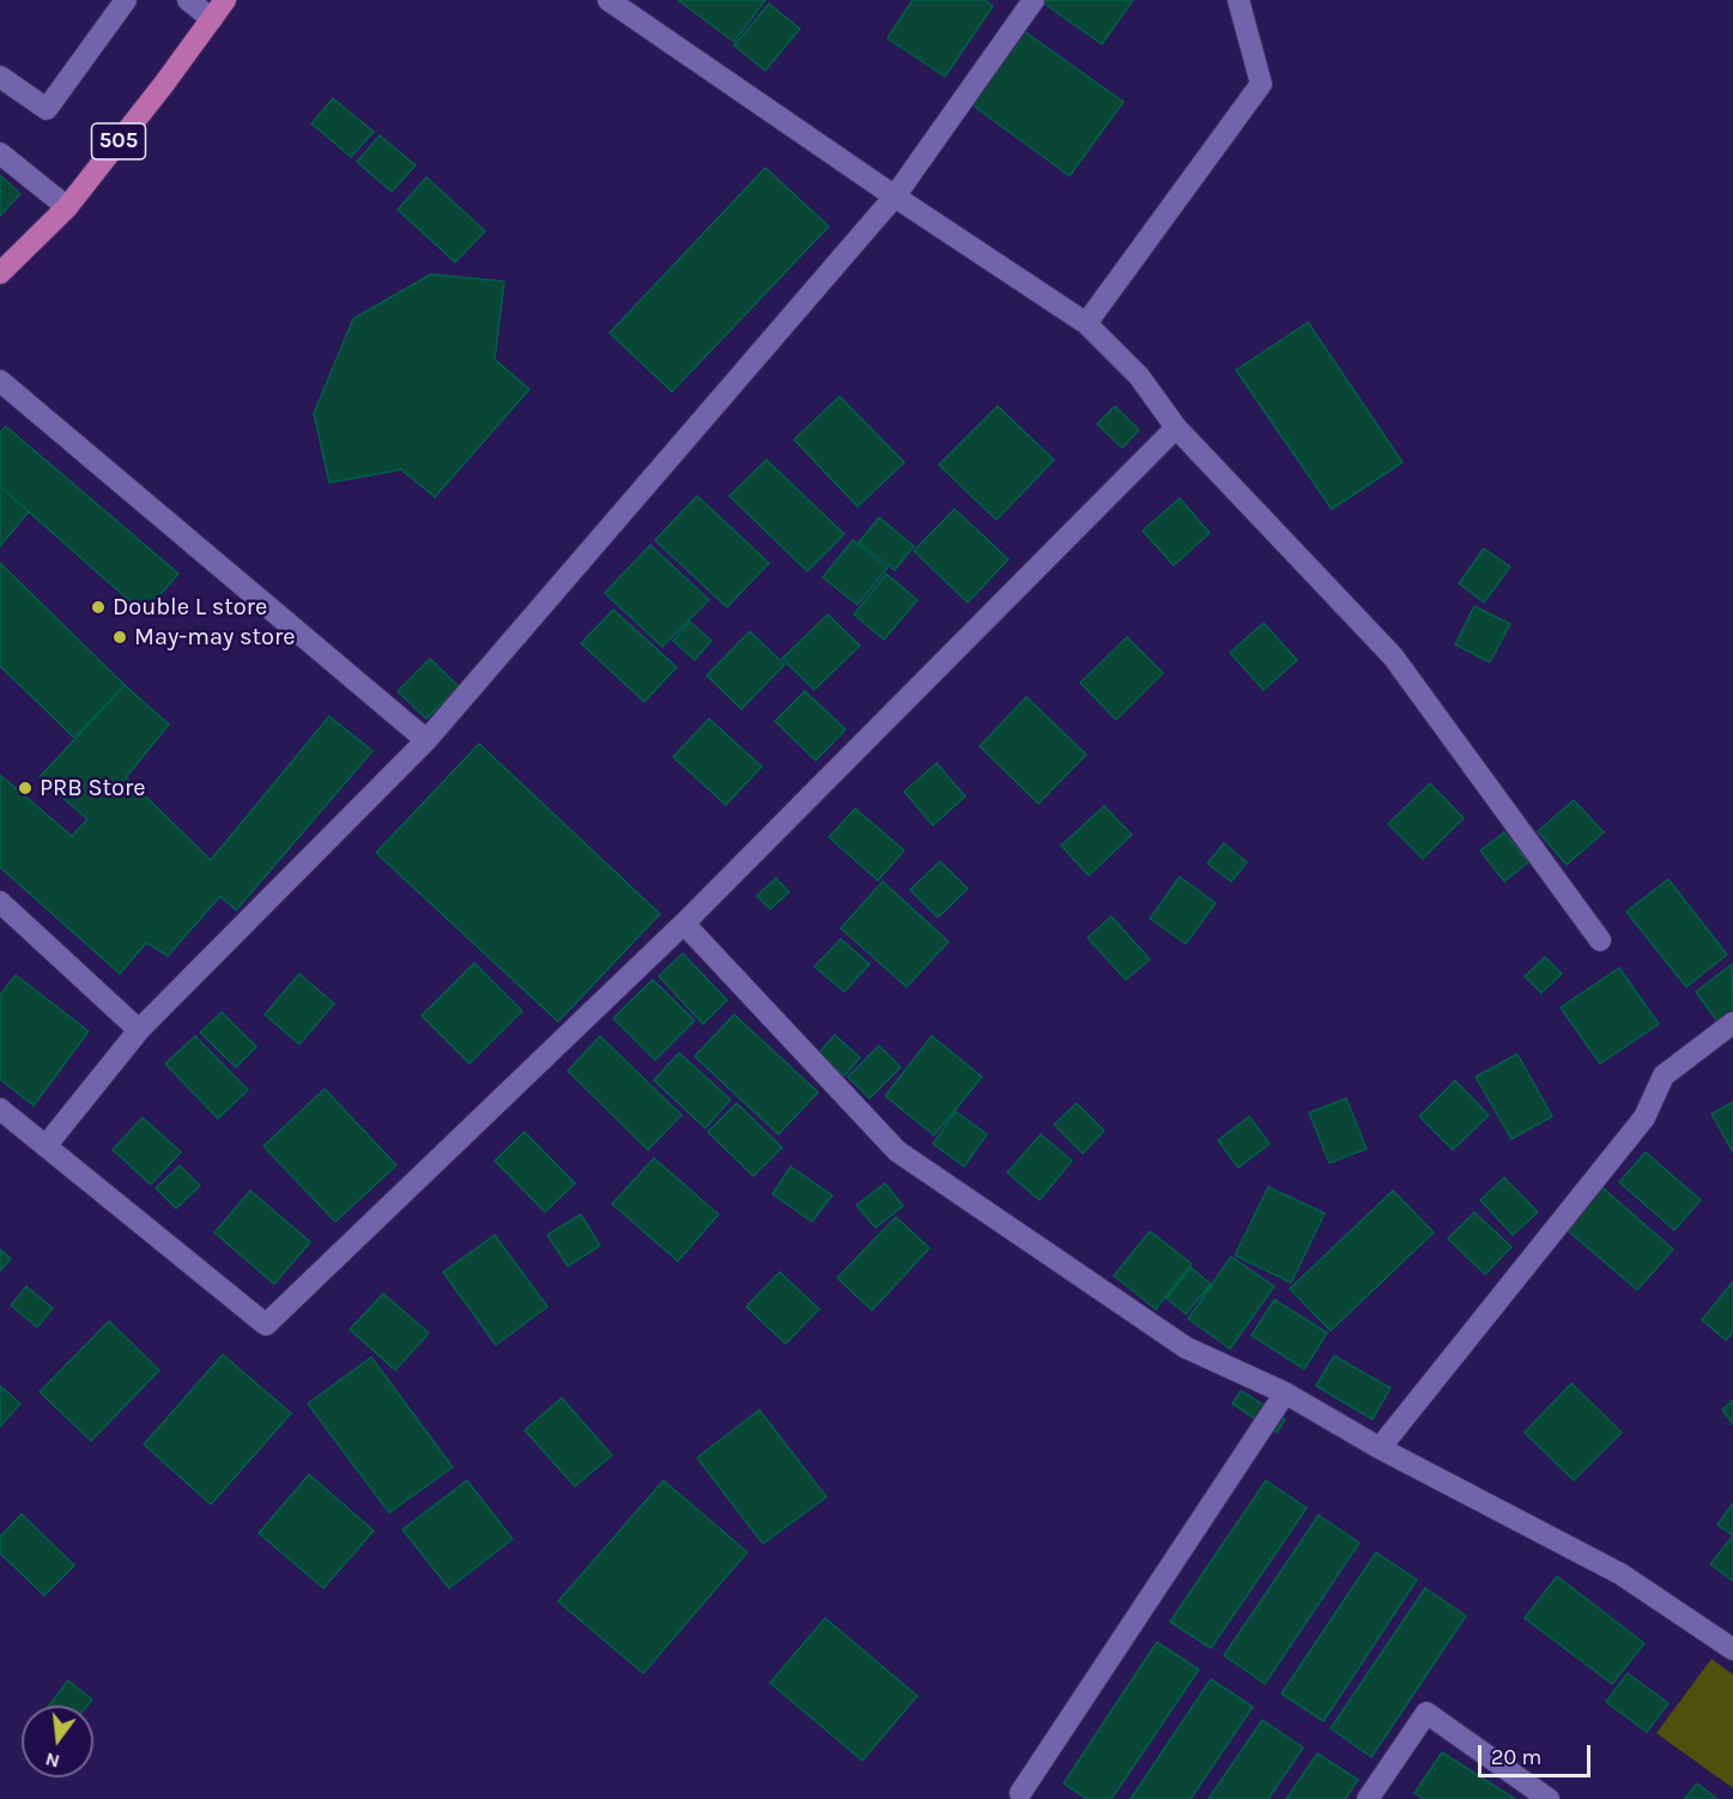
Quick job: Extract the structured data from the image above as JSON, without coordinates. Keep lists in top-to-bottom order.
{
  "streets": {
    "main road": ["505"]
  },
  "places": ["Double L store", "May-may store", "PRB Store"],
  "scale_bar": "20 m",
  "north": "bottom"
}
